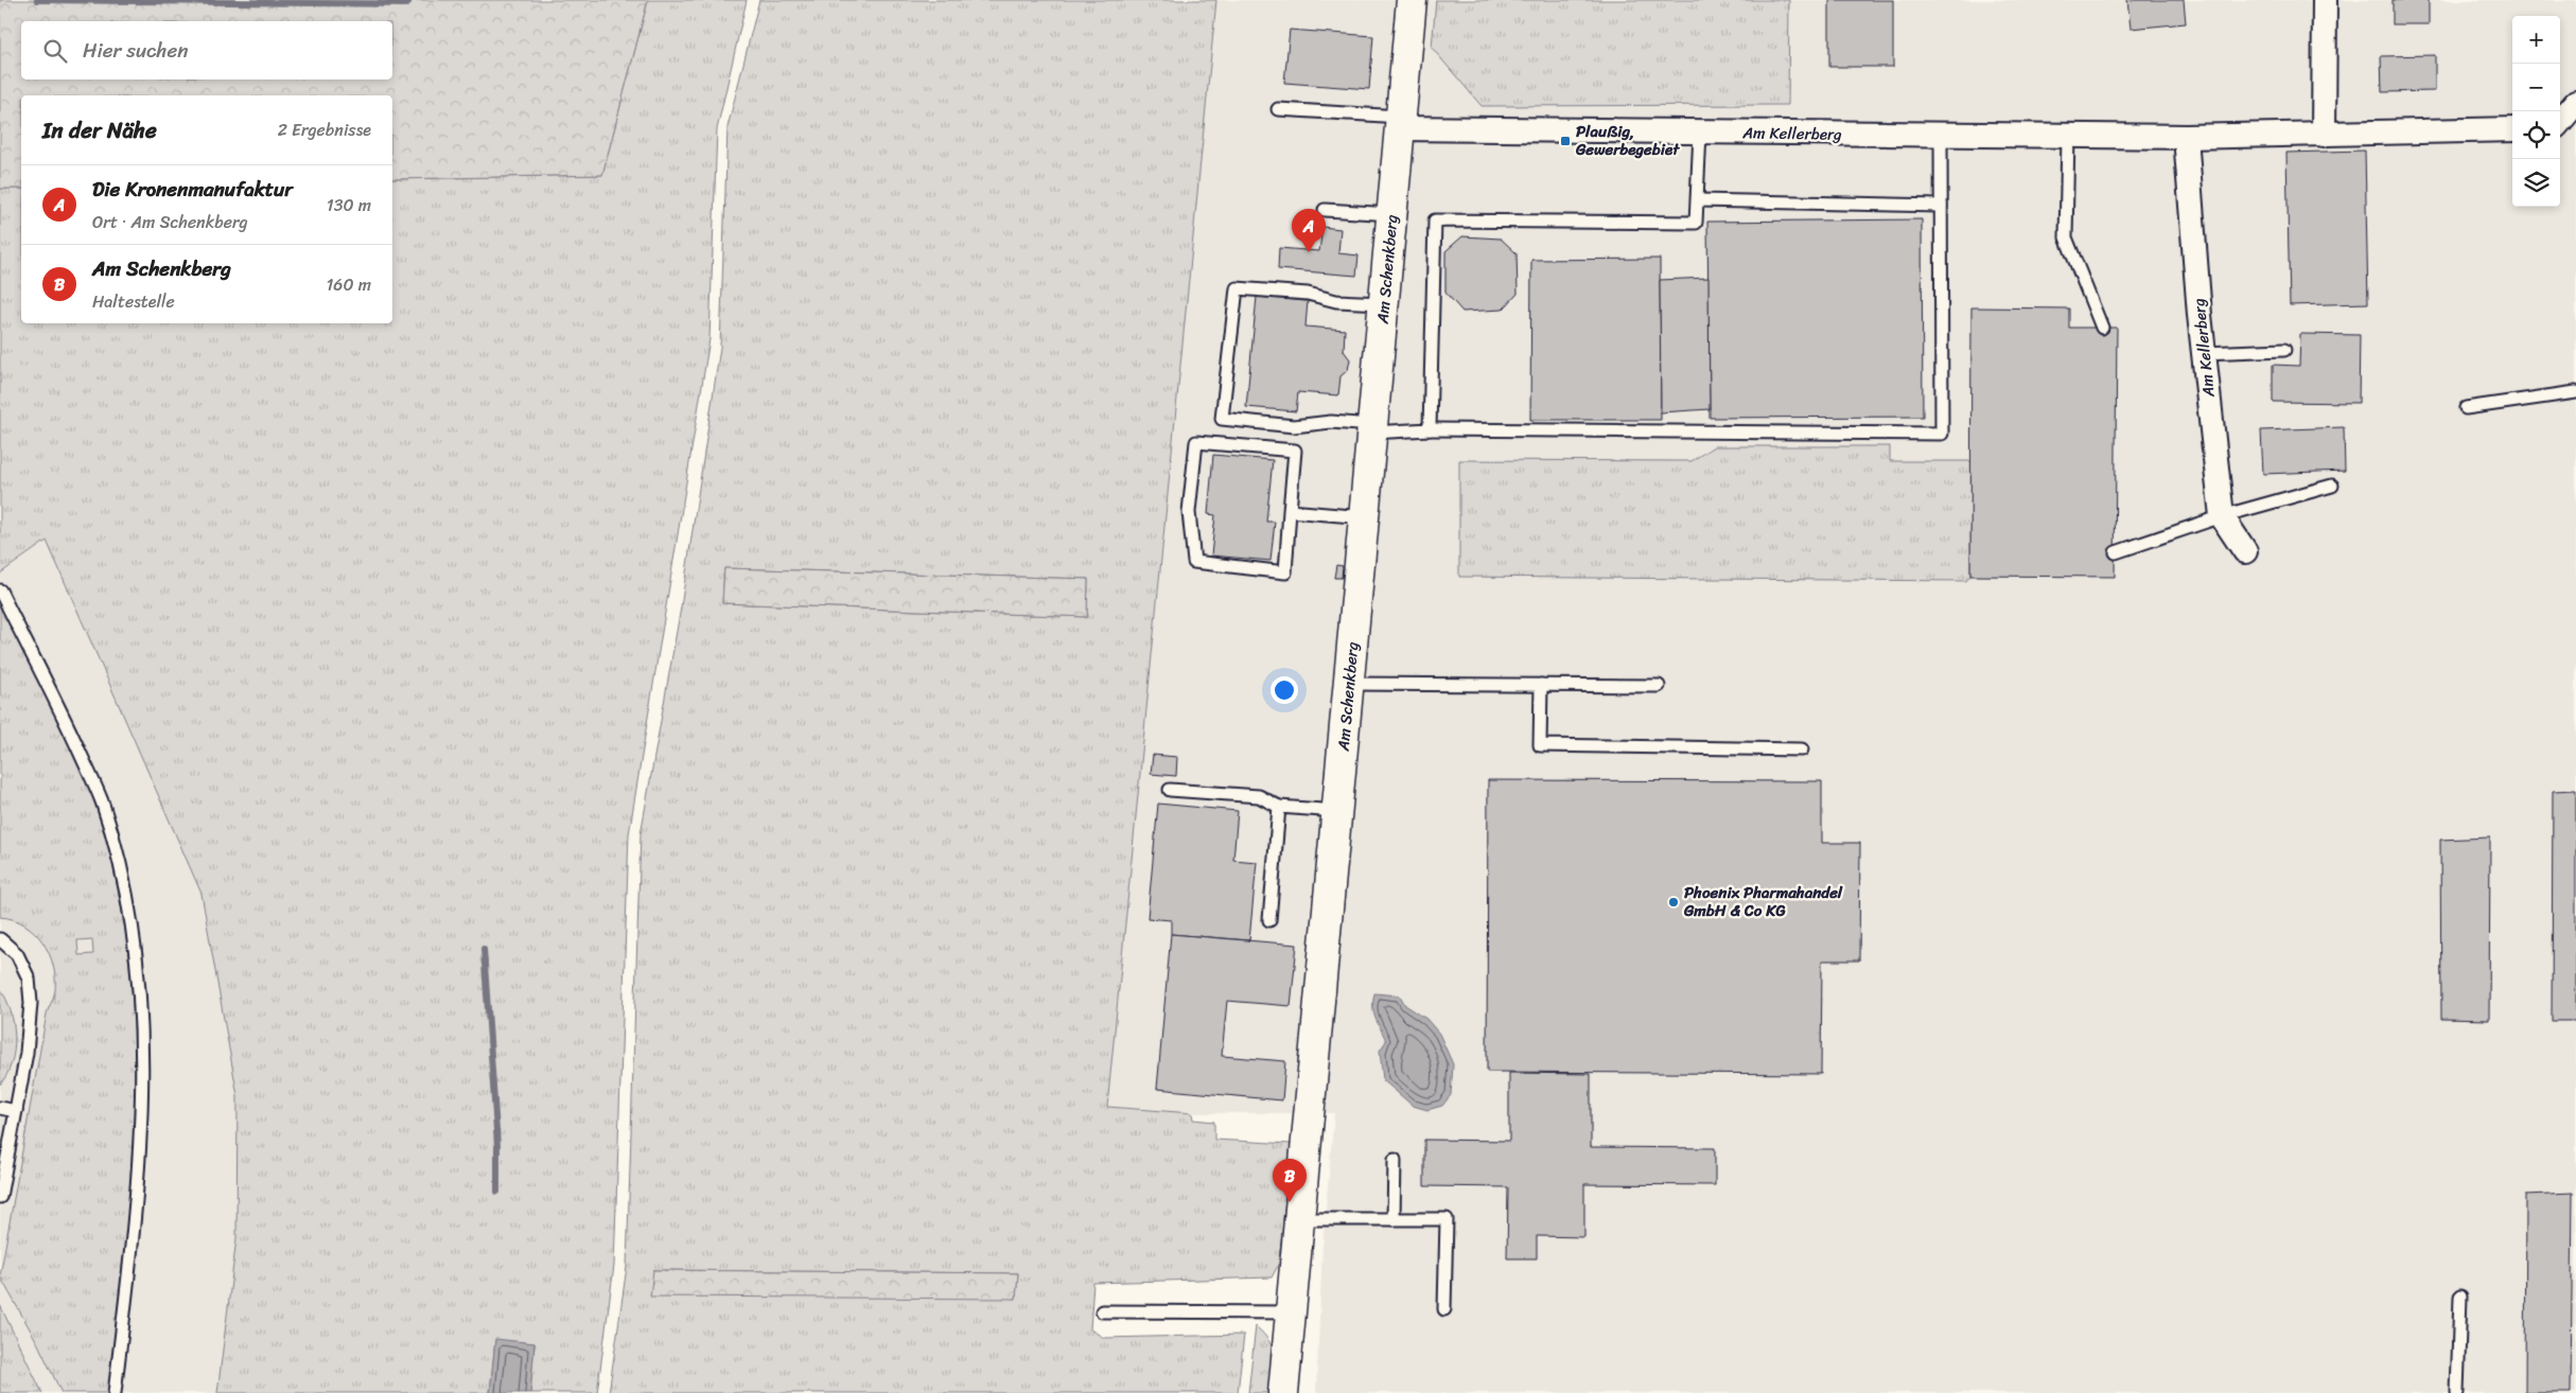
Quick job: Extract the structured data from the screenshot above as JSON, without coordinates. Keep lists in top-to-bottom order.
{
  "streets": {
    "main road": ["Am Schenkberg"],
    "street": ["Am Kellerberg"]
  },
  "crossings": [
    ["Am Kellerberg", "Am Schenkberg"]
  ],
  "places": {
    "transit": ["Plaußig, Gewerbegebiet"],
    "other": ["Phoenix Pharmahandel GmbH & Co KG"]
  },
  "page": {
    "map_buttons": ["+", "−"],
    "search": "Hier suchen",
    "heading": ["In der Nähe", "2 Ergebnisse"],
    "list": [
      {
        "mark": "A",
        "name": "Die Kronenmanufaktur",
        "note": "Ort · Am Schenkberg",
        "value": "130 m"
      },
      {
        "mark": "B",
        "name": "Am Schenkberg",
        "note": "Haltestelle",
        "value": "160 m"
      }
    ],
    "pins": ["A", "B"]
  }
}
